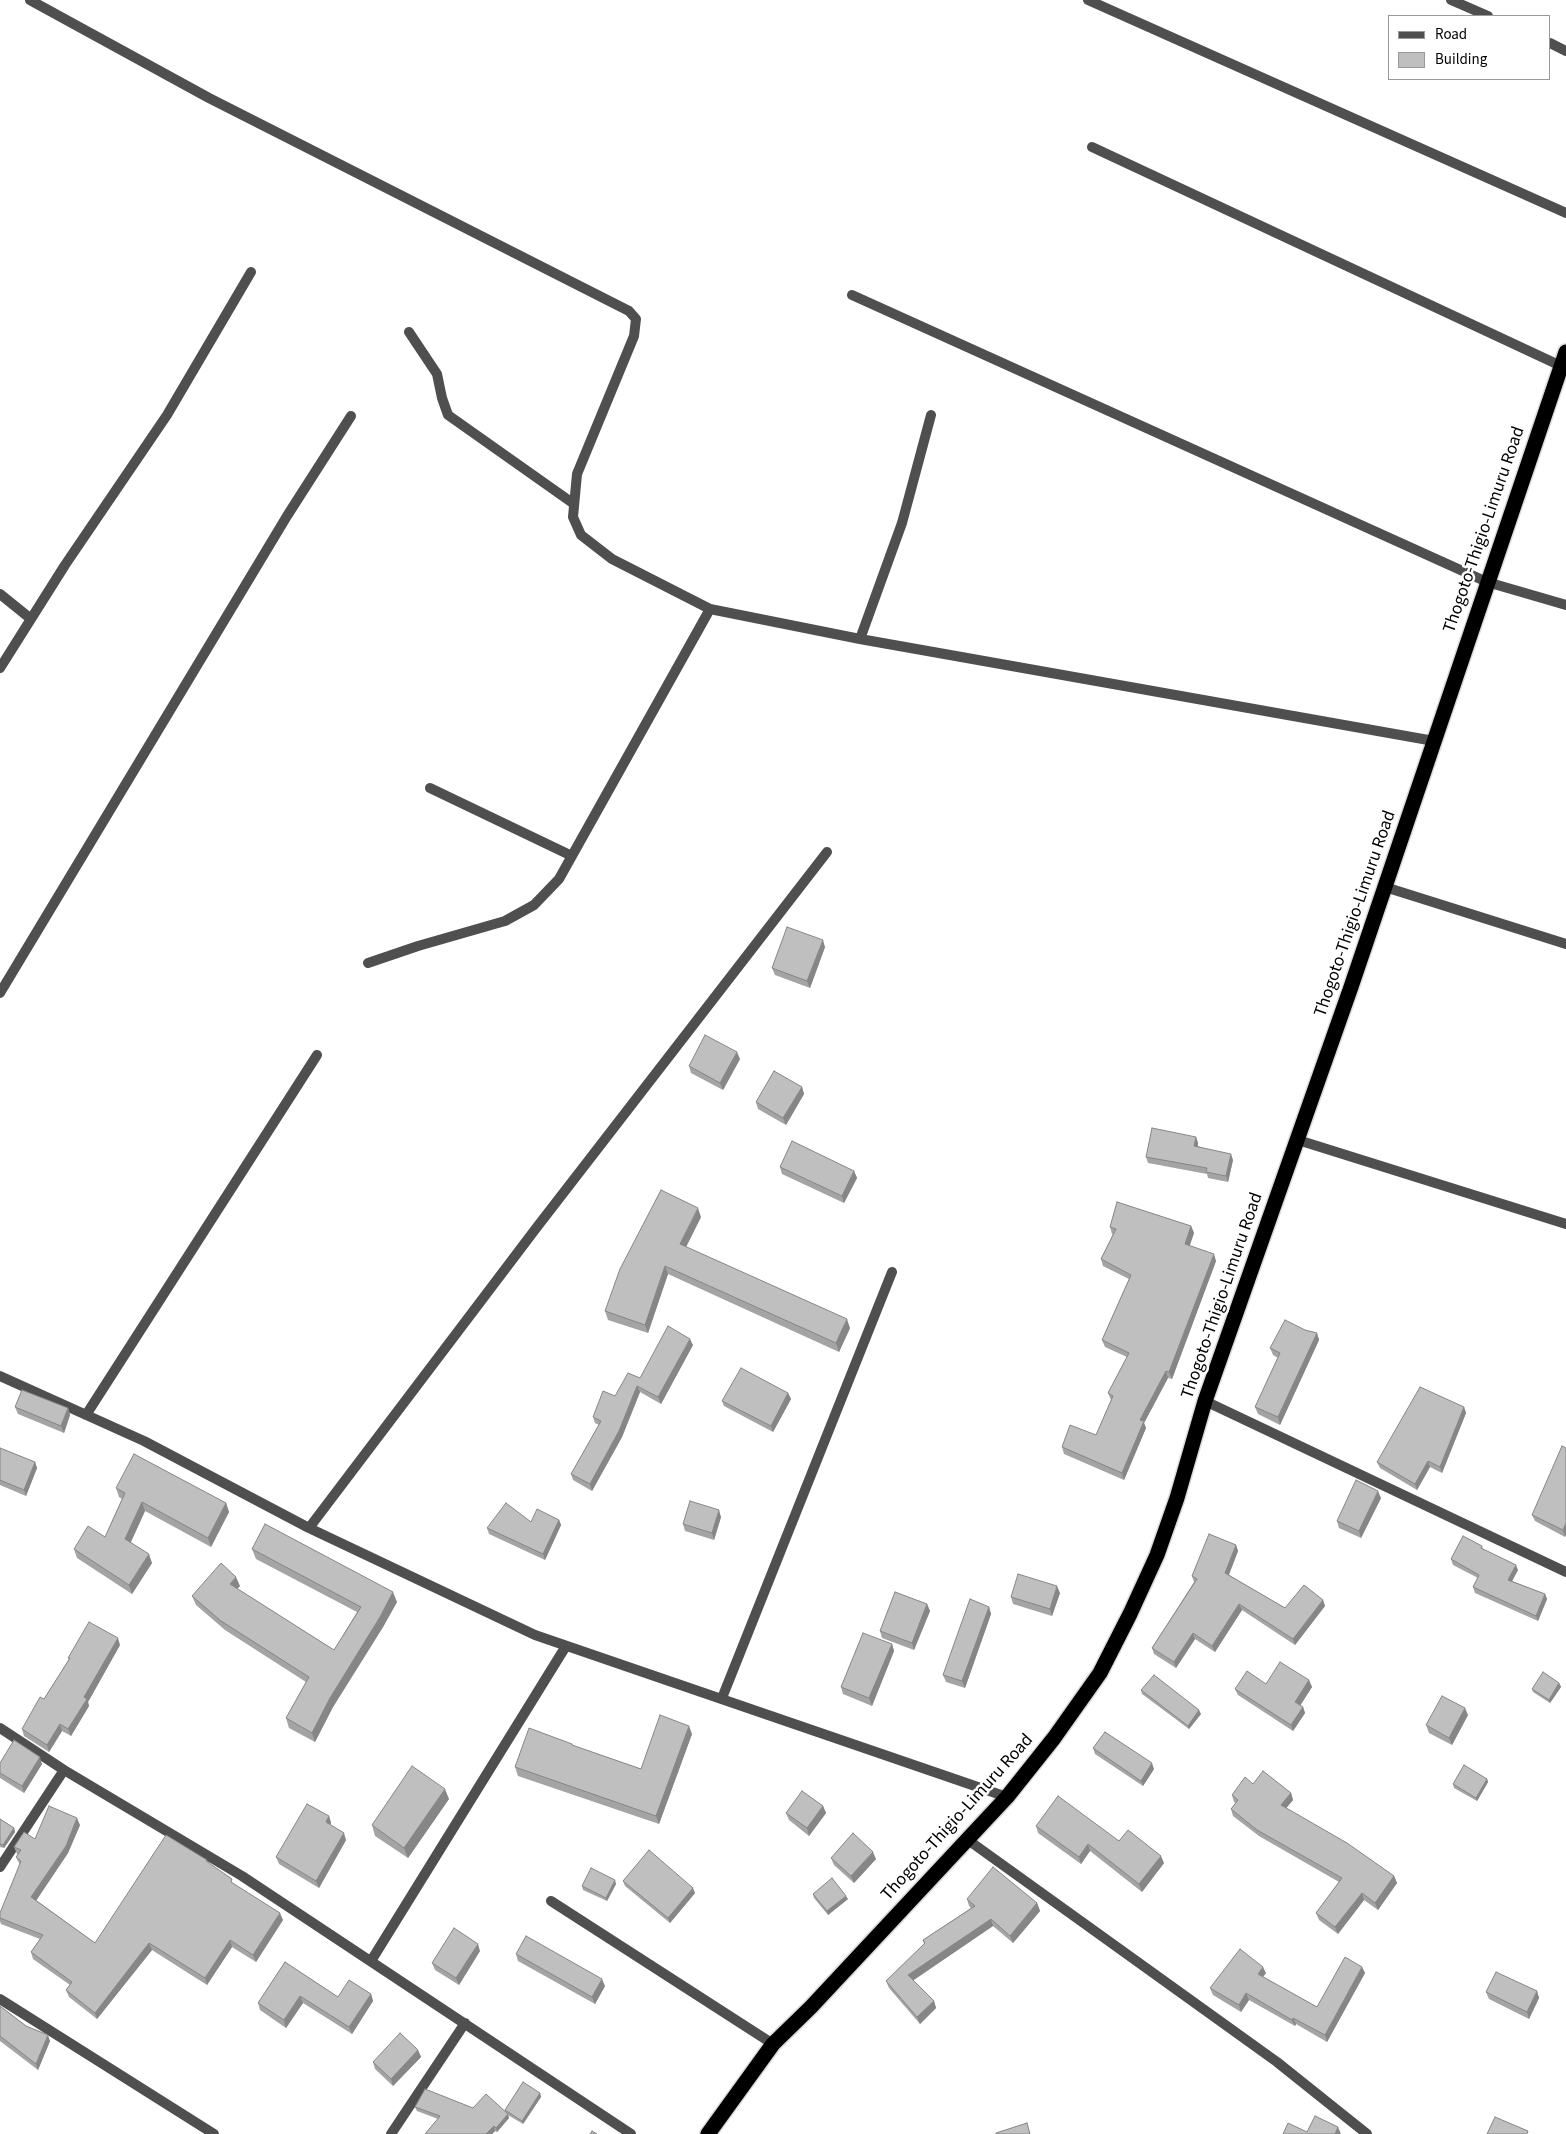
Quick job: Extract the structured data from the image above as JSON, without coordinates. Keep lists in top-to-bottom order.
{
  "streets": {
    "highway": ["Thogoto-Thigio-Limuru Road"]
  },
  "legend": ["Road", "Building"]
}
